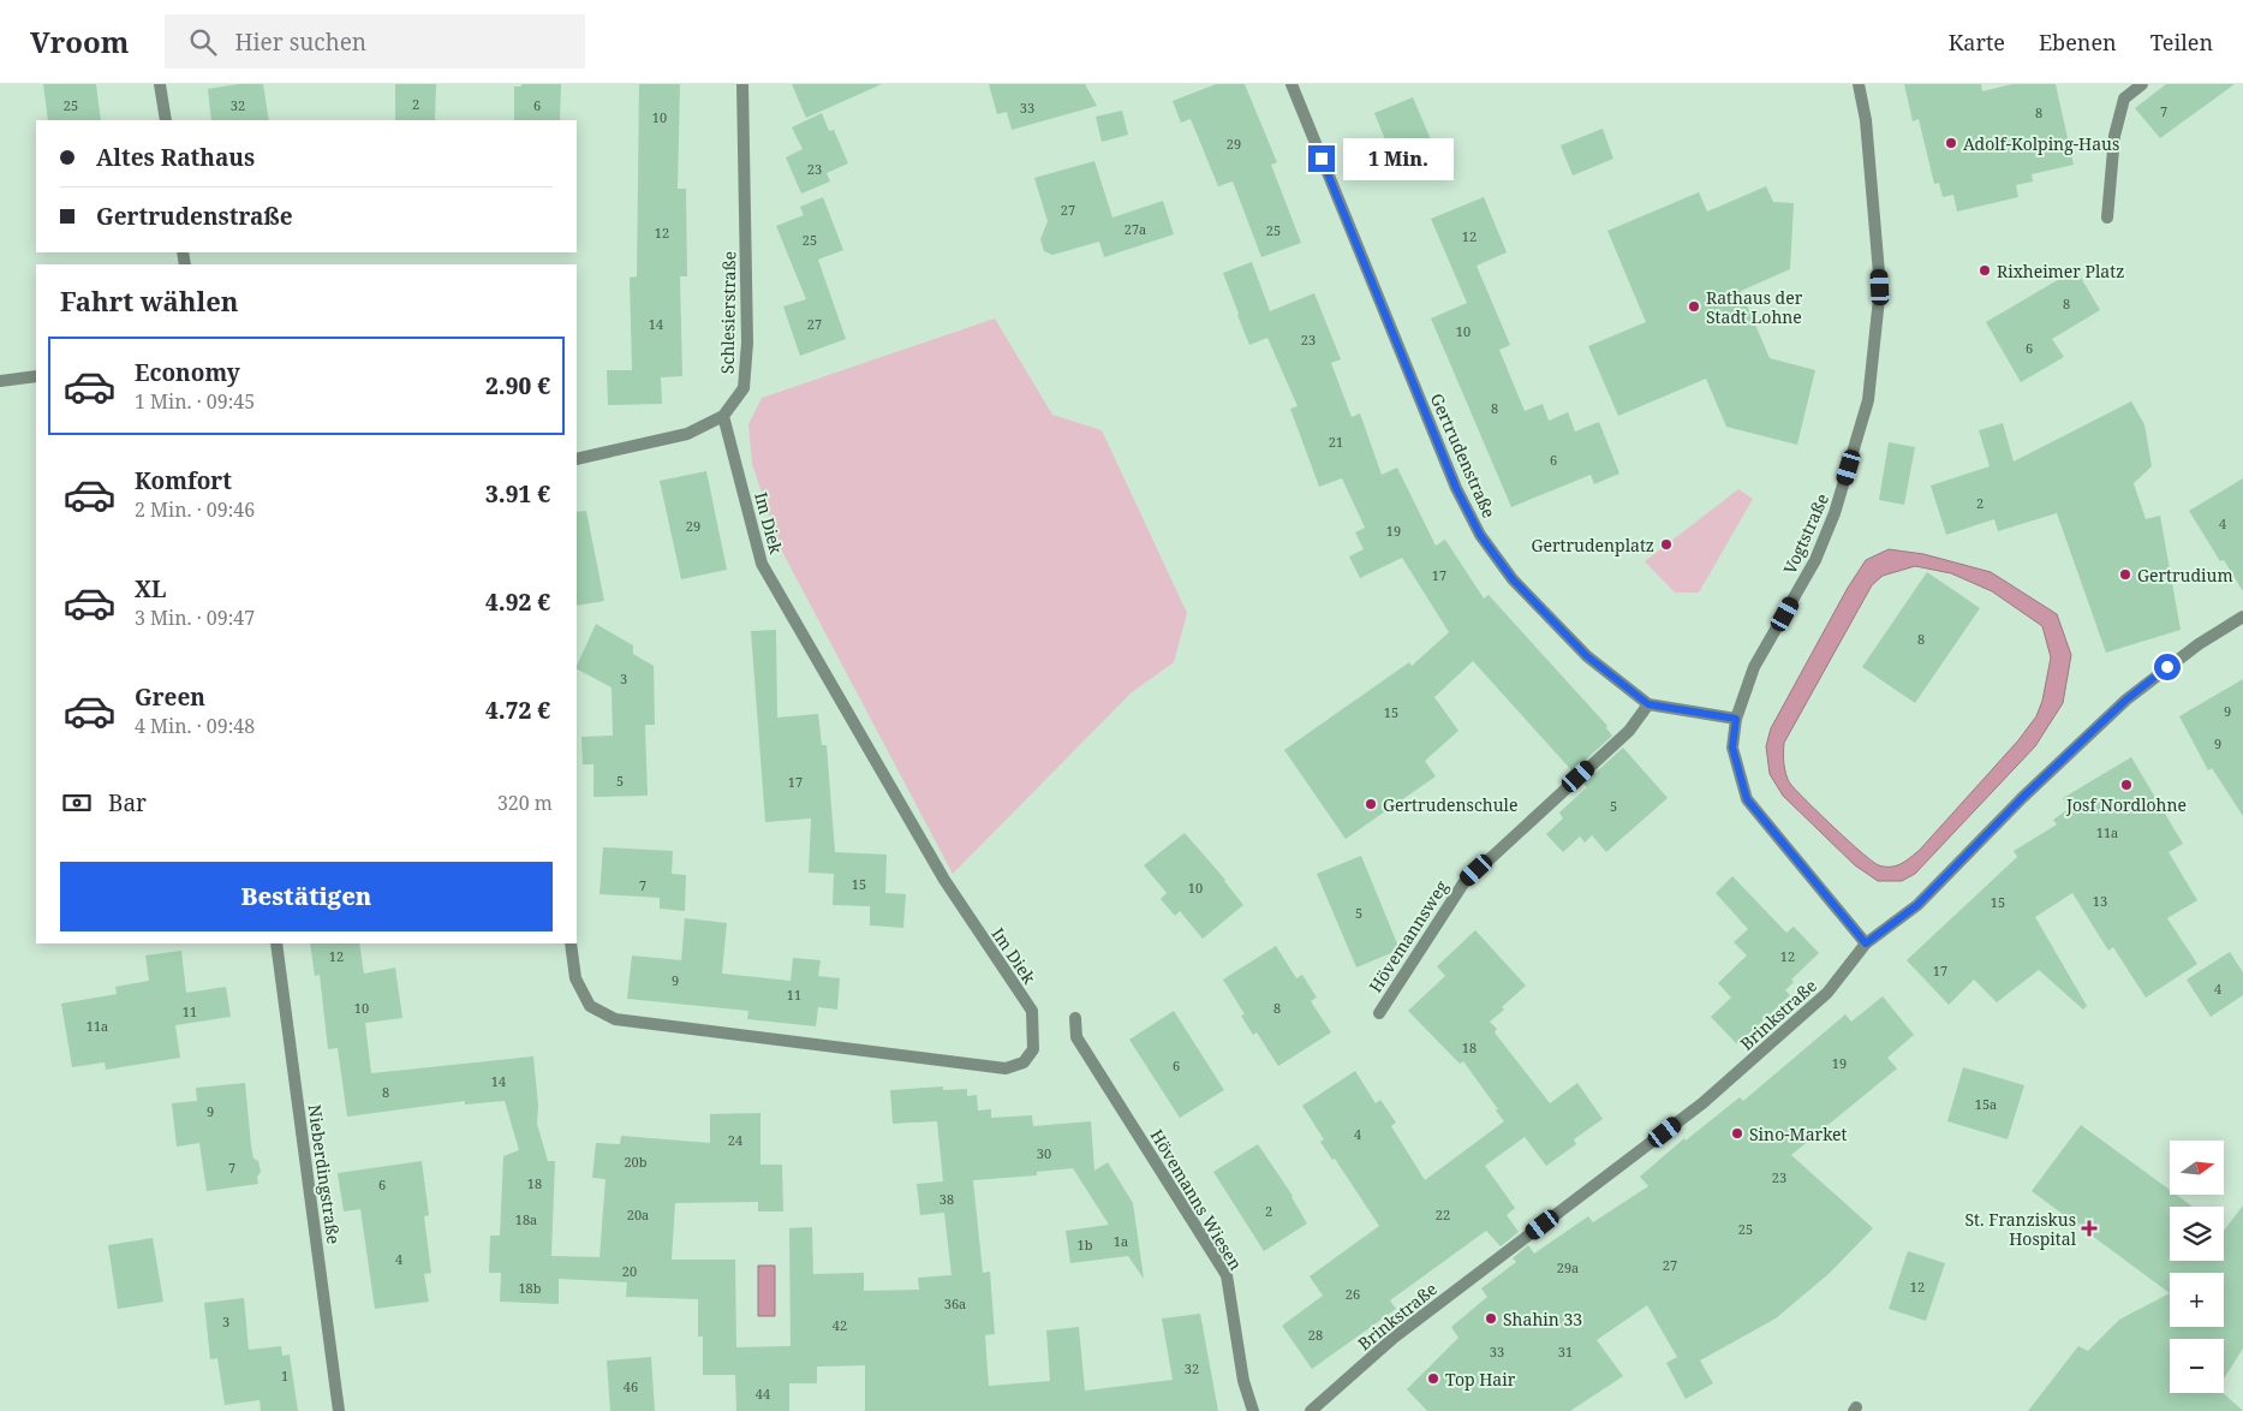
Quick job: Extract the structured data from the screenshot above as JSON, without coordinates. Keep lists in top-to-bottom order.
{
  "streets": {
    "street": [
      "Schlesierstraße",
      "Gertrudenstraße",
      "Im Diek",
      "Vogtstraße",
      "Hövemannsweg",
      "Brinkstraße",
      "Nieberdingstraße",
      "Hövemanns Wiesen"
    ]
  },
  "crossings": [
    ["Schlesierstraße", "Im Diek"],
    ["Gertrudenstraße", "Vogtstraße"],
    ["Gertrudenstraße", "Hövemannsweg"],
    ["Vogtstraße", "Brinkstraße"]
  ],
  "places": {
    "other": [
      "Adolf-Kolping-Haus",
      "Rixheimer Platz",
      "Rathaus der Stadt Lohne",
      "Gertrudenplatz",
      "Gertrudium",
      "Josf Nordlohne",
      "Gertrudenschule",
      "Sino-Market",
      "Shahin 33",
      "Top Hair"
    ],
    "health": ["St. Franziskus Hospital"]
  },
  "house_numbers": [
    "2",
    "25",
    "32",
    "6",
    "33",
    "7",
    "8",
    "10",
    "29",
    "23",
    "27",
    "27a",
    "25",
    "12",
    "12",
    "25",
    "8",
    "14",
    "27",
    "10",
    "23",
    "6",
    "8",
    "21",
    "6",
    "2",
    "4",
    "29",
    "19",
    "17",
    "8",
    "3",
    "9",
    "15",
    "9",
    "5",
    "17",
    "5",
    "11a",
    "15",
    "7",
    "10",
    "13",
    "15",
    "5",
    "12",
    "12",
    "17",
    "9",
    "4",
    "11",
    "10",
    "8",
    "11",
    "11a",
    "18",
    "19",
    "6",
    "14",
    "8",
    "15a",
    "9",
    "4",
    "24",
    "30",
    "20b",
    "7",
    "23",
    "18",
    "6",
    "38",
    "2",
    "20a",
    "22",
    "18a",
    "25",
    "1a",
    "1b",
    "4",
    "27",
    "29a",
    "20",
    "12",
    "18b",
    "26",
    "36a",
    "3",
    "42",
    "28",
    "33",
    "31",
    "32",
    "1",
    "46",
    "44"
  ],
  "north": "right",
  "page": {
    "header": "Vroom",
    "search": "Hier suchen",
    "nav": ["Karte", "Ebenen", "Teilen"],
    "banner": ["Altes Rathaus", "Gertrudenstraße"],
    "bubble": "1 Min.",
    "heading": "Fahrt wählen",
    "list": [
      {
        "name": "Economy",
        "note": "1 Min. · 09:45",
        "value": "2.90 €"
      },
      {
        "name": "Komfort",
        "note": "2 Min. · 09:46",
        "value": "3.91 €"
      },
      {
        "name": "XL",
        "note": "3 Min. · 09:47",
        "value": "4.92 €"
      },
      {
        "name": "Green",
        "note": "4 Min. · 09:48",
        "value": "4.72 €"
      }
    ],
    "pay": ["Bar", "320 m"],
    "buttons": "Bestätigen",
    "map_buttons": ["+", "−"]
  }
}
